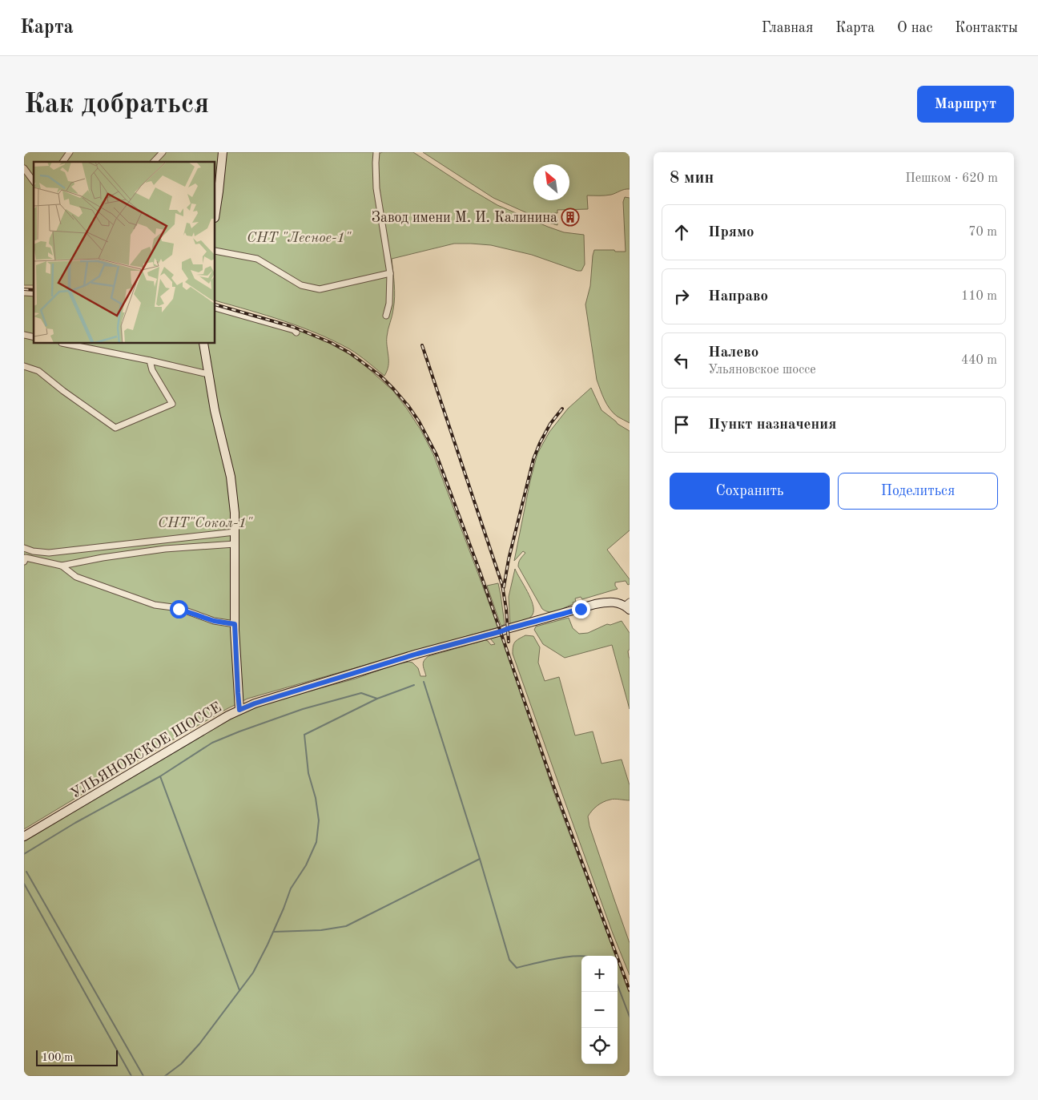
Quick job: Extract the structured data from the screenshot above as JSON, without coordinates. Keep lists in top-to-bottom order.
{
  "streets": {
    "main road": ["УЛЬЯНОВСКОЕ ШОССЕ"]
  },
  "parks": ["СНТ \"Лесное-1\"", "СНТ\"Сокол-1\""],
  "places": {
    "building": ["Завод имени М. И. Калинина"]
  },
  "scale_bar": "100 m",
  "north": "top left",
  "page": {
    "header": "Карта",
    "nav": [
      "Главная",
      "Карта",
      "О нас",
      "Контакты"
    ],
    "buttons": [
      "Маршрут",
      ["Сохранить", "Поделиться"]
    ],
    "title": "Как добраться",
    "heading": ["8 мин", "Пешком · 620 m"],
    "list": [
      ["Прямо", "70 m"],
      ["Направо", "110 m"],
      ["Налево", "Ульяновское шоссе", "440 m"],
      "Пункт назначения"
    ],
    "map_buttons": ["+", "−"],
    "scale": "100 m"
  }
}
